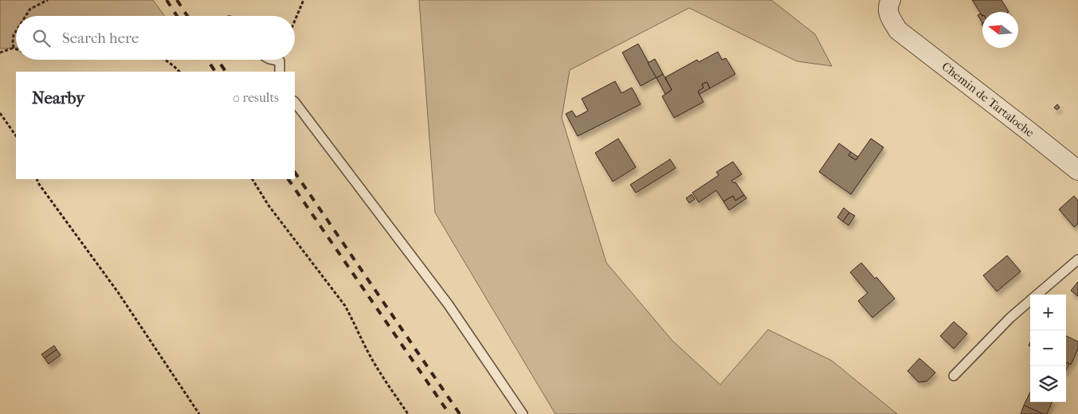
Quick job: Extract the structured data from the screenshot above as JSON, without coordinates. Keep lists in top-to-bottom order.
{
  "streets": {
    "street": ["Chemin de Tartaloche"]
  },
  "north": "left",
  "page": {
    "search": "Search here",
    "heading": ["Nearby", "0 results"],
    "map_buttons": ["+", "−"]
  }
}
